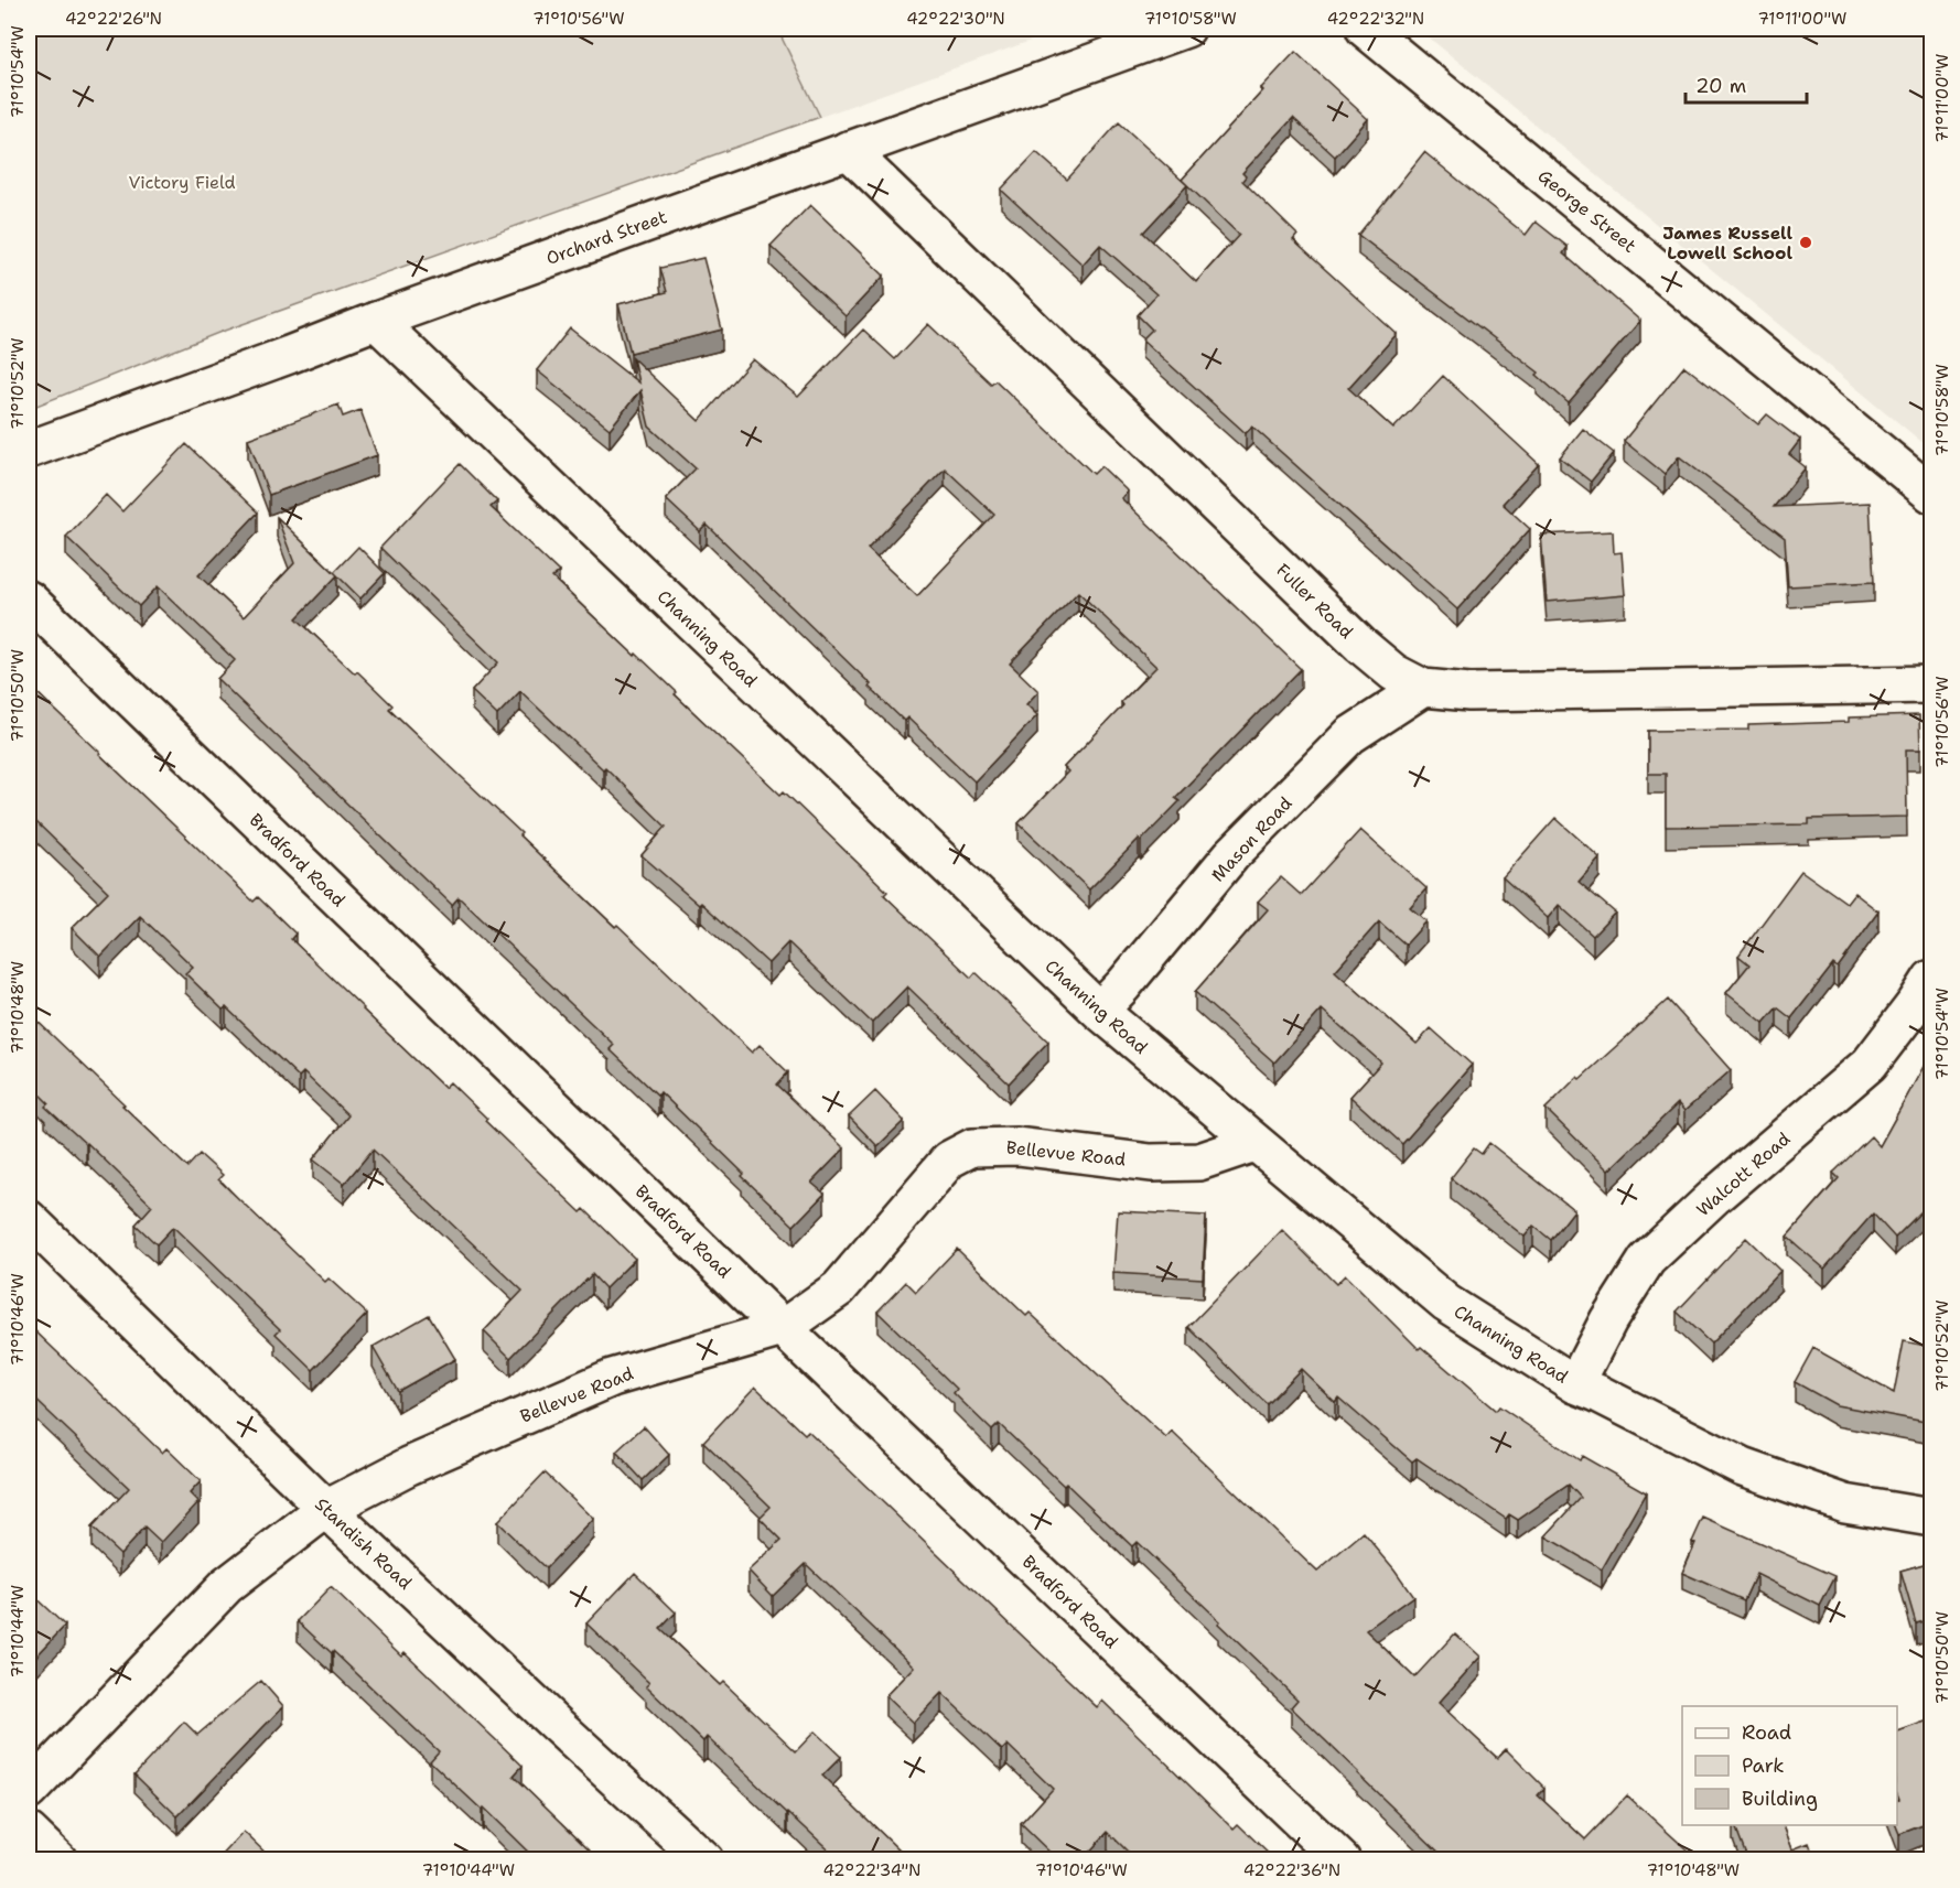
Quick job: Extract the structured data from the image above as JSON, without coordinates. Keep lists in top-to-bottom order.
{
  "streets": {
    "street": [
      "George Street",
      "Orchard Street",
      "Fuller Road",
      "Channing Road",
      "Mason Road",
      "Bradford Road",
      "Bellevue Road",
      "Walcott Road",
      "Standish Road"
    ]
  },
  "crossings": [
    ["Orchard Street", "Fuller Road"],
    ["Orchard Street", "Channing Road"],
    ["Fuller Road", "Mason Road"],
    ["Channing Road", "Mason Road"],
    ["Channing Road", "Bellevue Road"],
    ["Channing Road", "Walcott Road"],
    ["Bradford Road", "Bellevue Road"],
    ["Bellevue Road", "Standish Road"]
  ],
  "parks": ["Victory Field"],
  "places": ["James Russell Lowell School"],
  "legend": ["Road", "Park", "Building"],
  "scale_bar": "20 m",
  "coordinates": [
    "42°22'26\"N",
    "71°10'56\"W",
    "42°22'30\"N",
    "71°10'58\"W",
    "42°22'32\"N",
    "71°11'00\"W",
    "71°10'54\"W",
    "71°10'52\"W",
    "71°10'50\"W",
    "71°10'48\"W",
    "71°10'46\"W",
    "71°10'44\"W",
    "42°22'34\"N",
    "42°22'36\"N"
  ]
}
